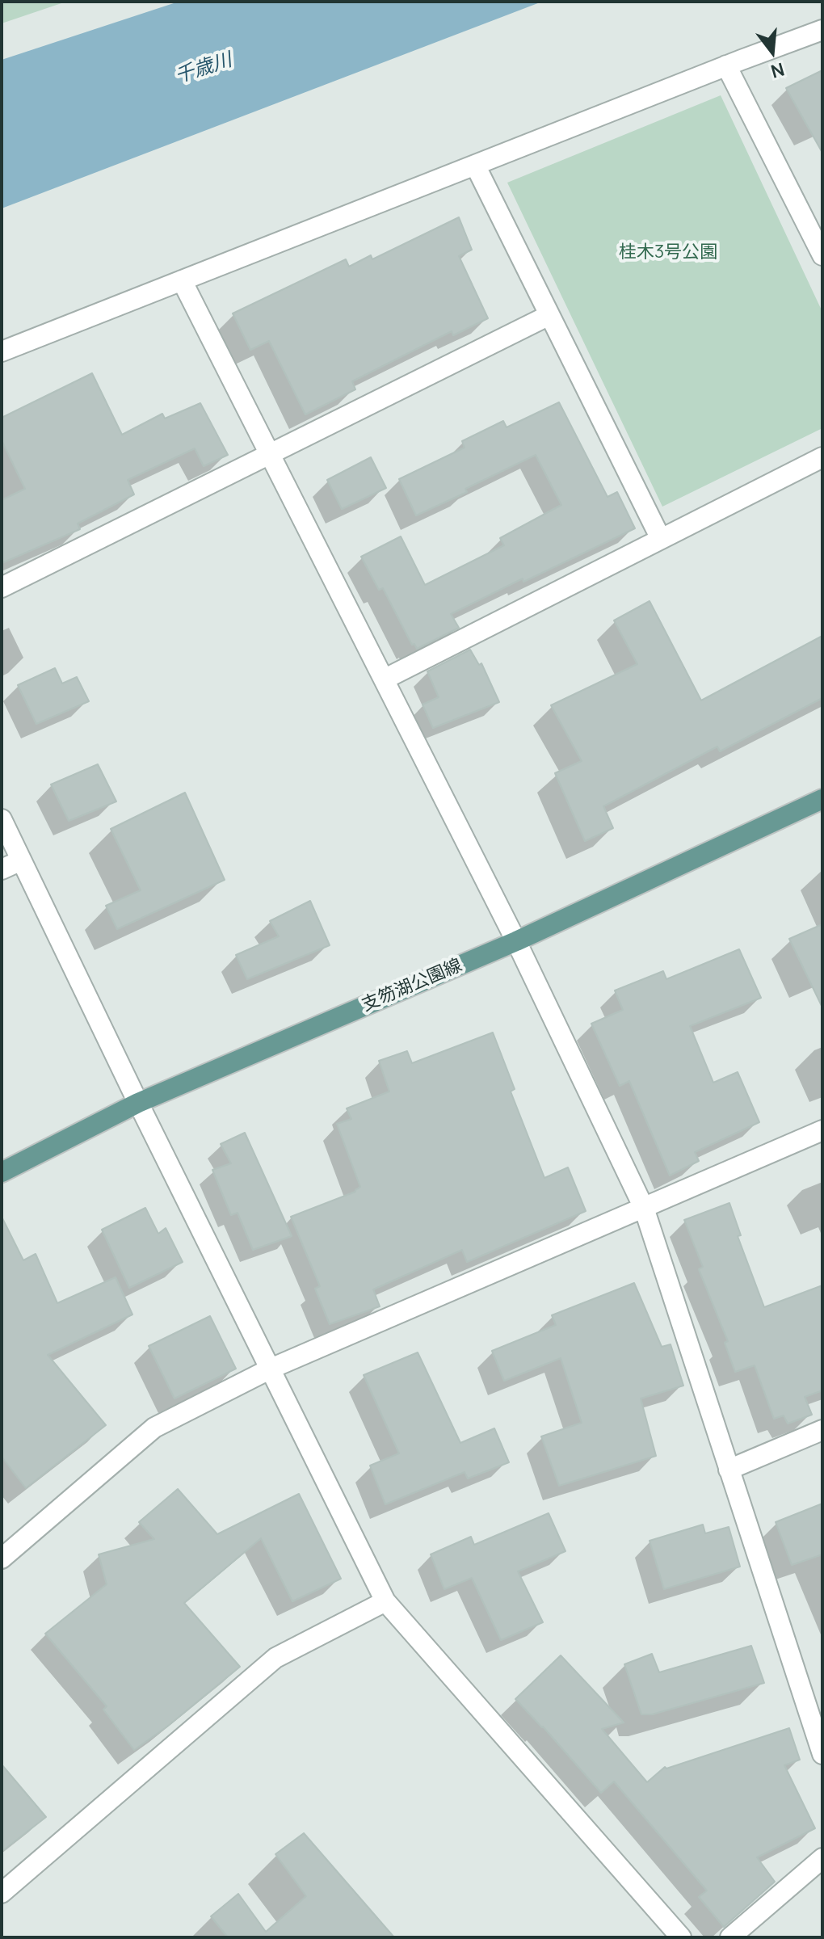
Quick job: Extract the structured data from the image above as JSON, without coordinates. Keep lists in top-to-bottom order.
{
  "streets": {
    "main road": ["支笏湖公園線"]
  },
  "water": ["千歳川"],
  "parks": ["桂木3号公園"],
  "north": "bottom"
}
